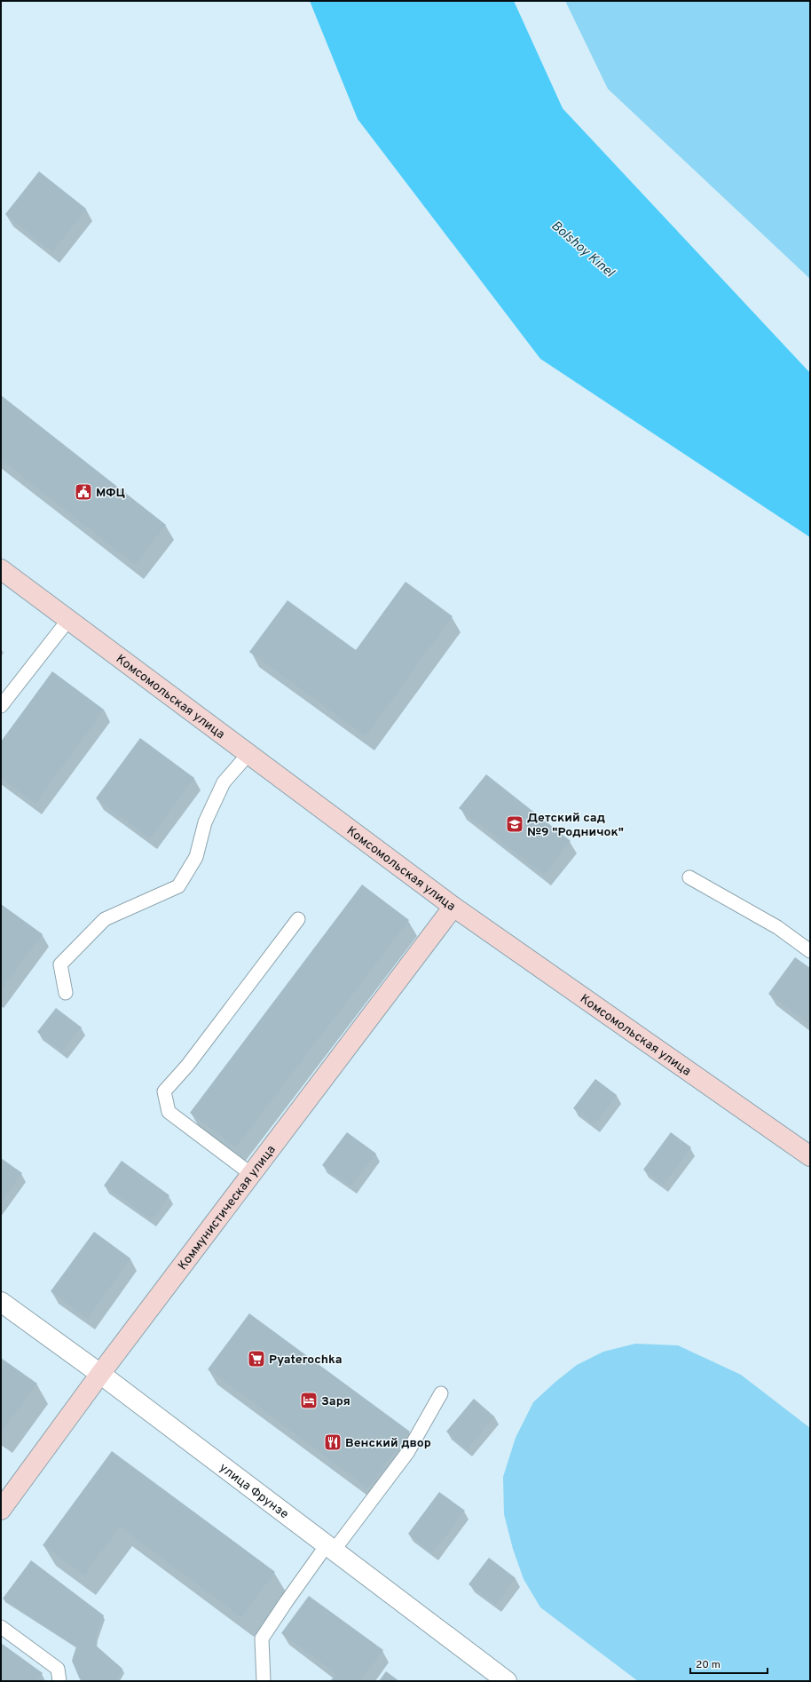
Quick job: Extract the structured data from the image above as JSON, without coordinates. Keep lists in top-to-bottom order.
{
  "streets": {
    "main road": ["Комсомольская улица", "Коммунистическая улица"],
    "street": ["улица Фрунзе"]
  },
  "crossings": [
    ["Комсомольская улица", "Коммунистическая улица"],
    ["Коммунистическая улица", "улица Фрунзе"]
  ],
  "water": ["Bolshoy Kinel"],
  "places": {
    "public building": ["МФЦ"],
    "school or university": ["Детский сад №9 \"Родничок\""],
    "supermarket": ["Pyaterochka"],
    "hotel": ["Заря"],
    "restaurant": ["Венский двор"]
  },
  "scale_bar": "20 m"
}
